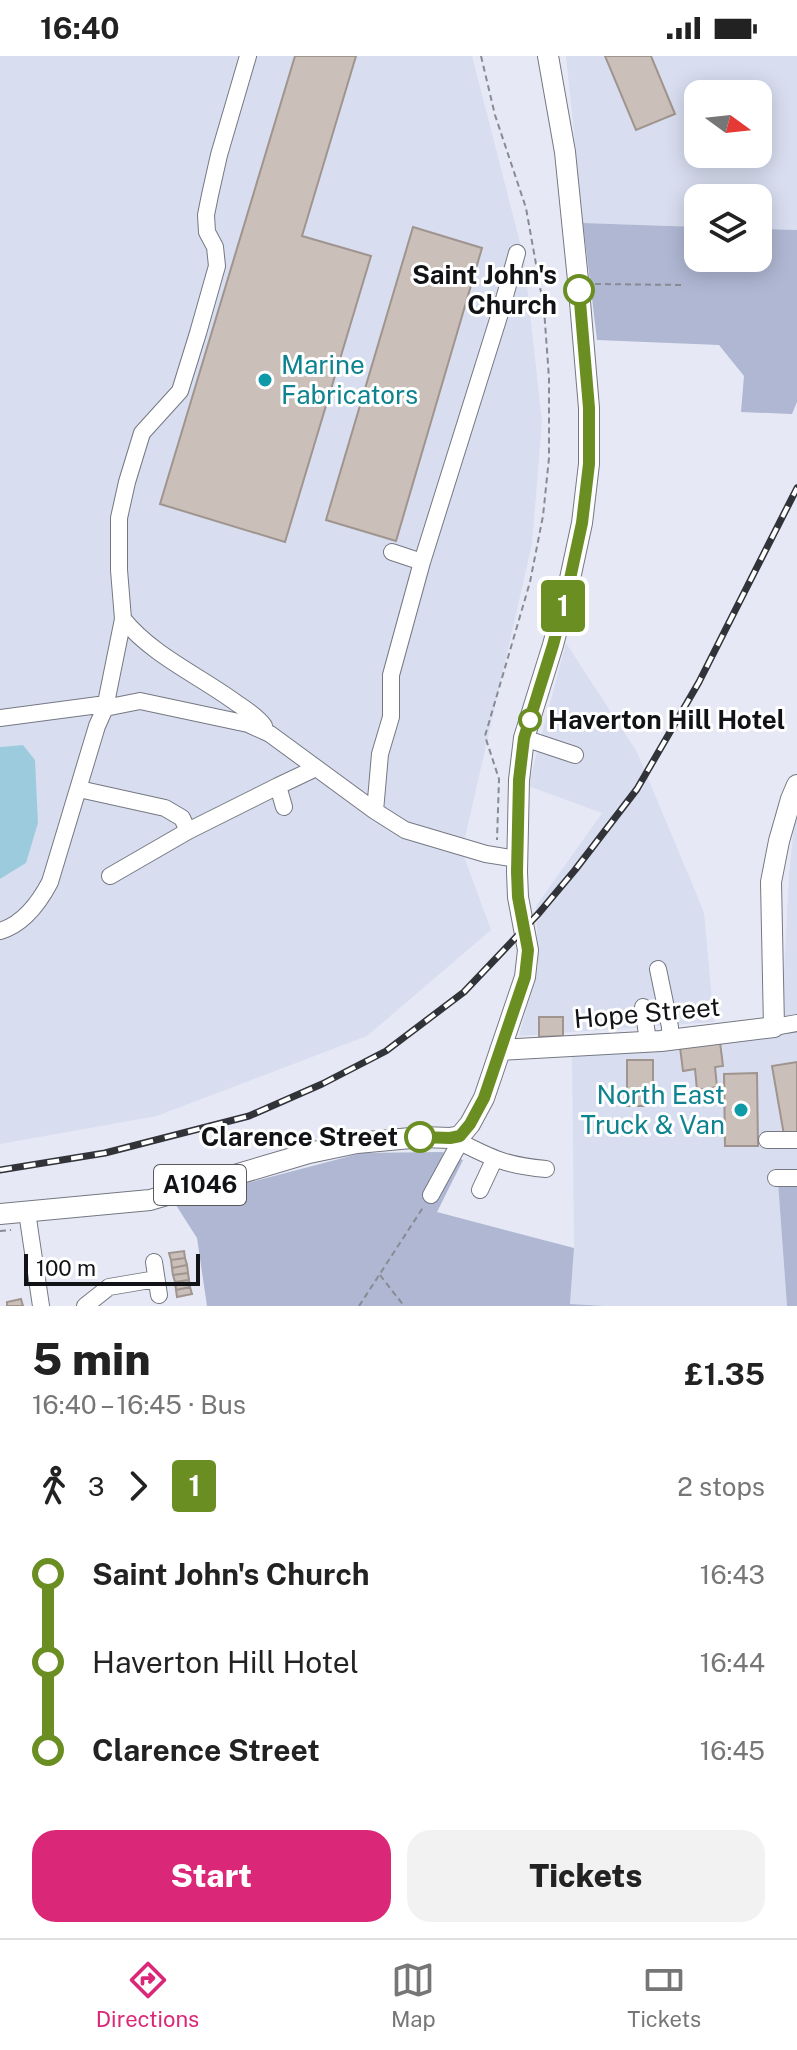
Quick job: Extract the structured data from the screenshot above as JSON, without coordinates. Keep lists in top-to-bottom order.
{
  "streets": {
    "main road": ["Hope Street", "A1046"]
  },
  "places": [
    "Saint John's Church",
    "Marine Fabricators",
    "Haverton Hill Hotel",
    "North East Truck & Van",
    "Clarence Street"
  ],
  "lines": ["bus line 1"],
  "scale_bar": "100 m",
  "north": "right",
  "page": {
    "status": "16:40",
    "on_map": "1",
    "scale": "100 m",
    "heading": ["5 min", "16:40 – 16:45 · Bus", "£1.35"],
    "legs": ["3", "1", "2 stops"],
    "list": [
      {
        "name": "Saint John's Church",
        "value": "16:43"
      },
      {
        "name": "Haverton Hill Hotel",
        "value": "16:44"
      },
      {
        "name": "Clarence Street",
        "value": "16:45"
      }
    ],
    "buttons": ["Start", "Tickets"],
    "tabs": ["Directions", "Map", "Tickets"]
  }
}
